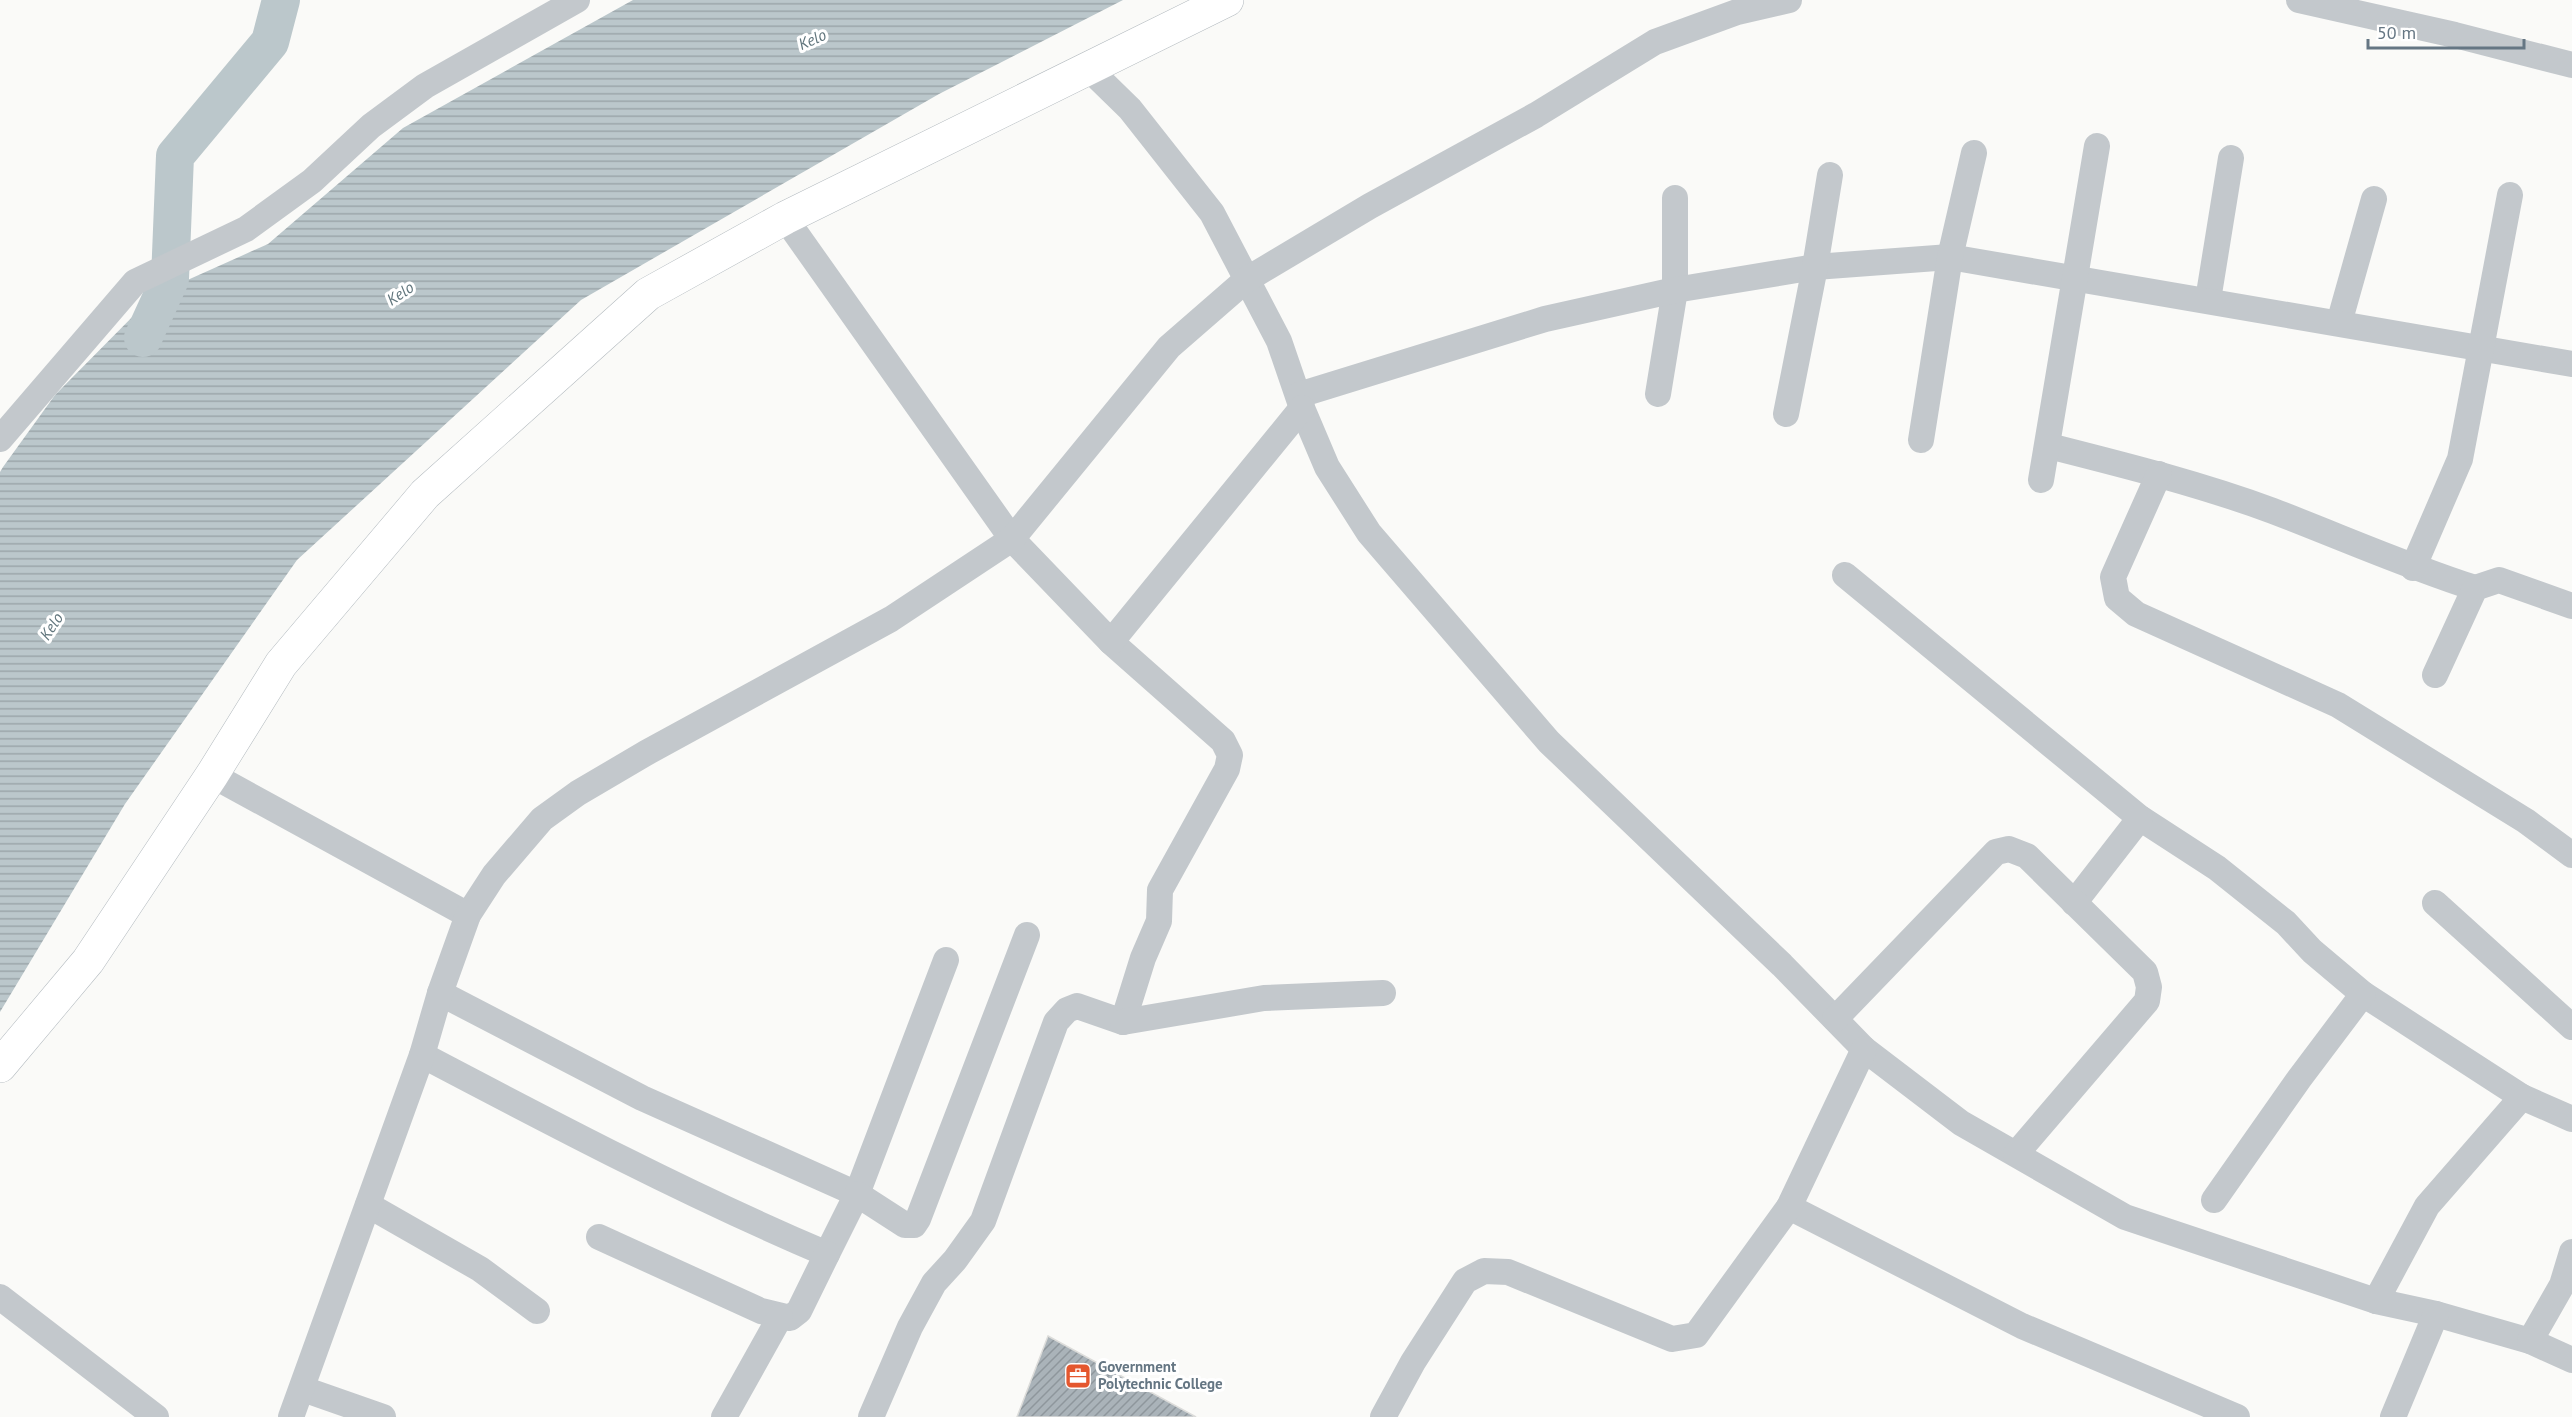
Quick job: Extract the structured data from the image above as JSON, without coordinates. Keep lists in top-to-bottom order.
{
  "water": ["Kelo"],
  "places": {
    "office": ["Government Polytechnic College"]
  },
  "scale_bar": "50 m"
}
